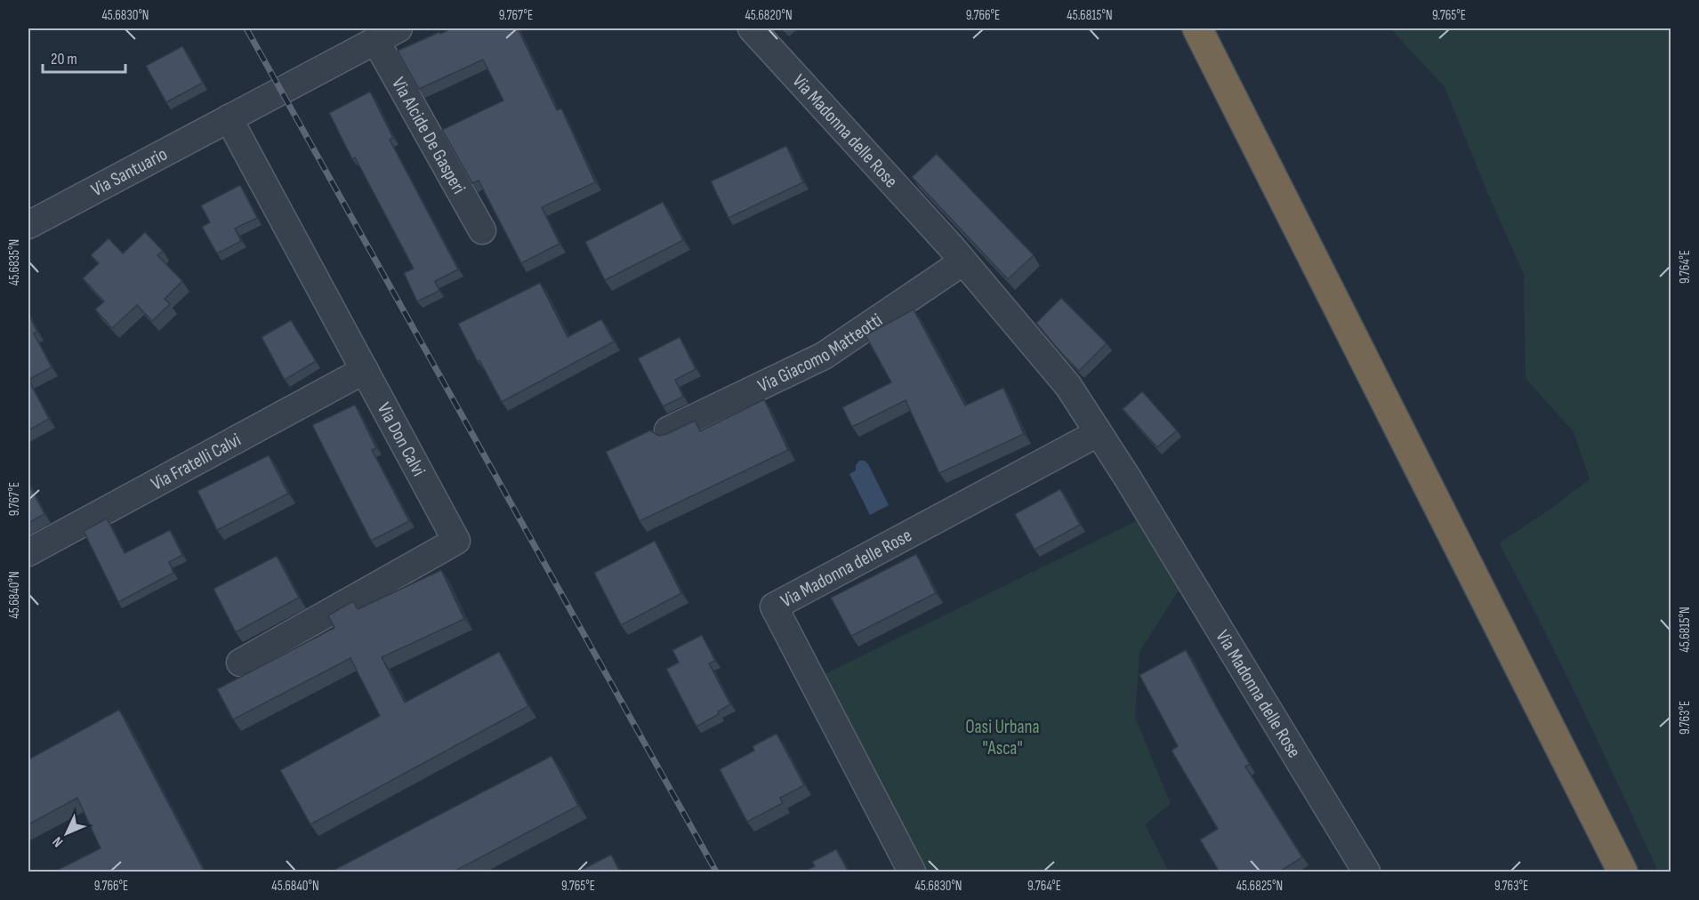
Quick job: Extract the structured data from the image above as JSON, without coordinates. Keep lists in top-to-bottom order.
{
  "streets": {
    "street": [
      "Via Madonna delle Rose",
      "Via Alcide De Gasperi",
      "Via Santuario",
      "Via Giacomo Matteotti",
      "Via Don Calvi",
      "Via Fratelli Calvi"
    ]
  },
  "crossings": [
    ["Via Madonna delle Rose", "Via Giacomo Matteotti"],
    ["Via Alcide De Gasperi", "Via Santuario"],
    ["Via Santuario", "Via Don Calvi"],
    ["Via Don Calvi", "Via Fratelli Calvi"]
  ],
  "parks": ["Oasi Urbana \"Asca\""],
  "scale_bar": "20 m",
  "north": "bottom left",
  "coordinates": [
    "45.6830°N",
    "9.767°E",
    "45.6820°N",
    "9.766°E",
    "45.6815°N",
    "9.765°E",
    "45.6835°N",
    "9.764°E",
    "45.6840°N",
    "9.763°E",
    "45.6825°N"
  ]
}
